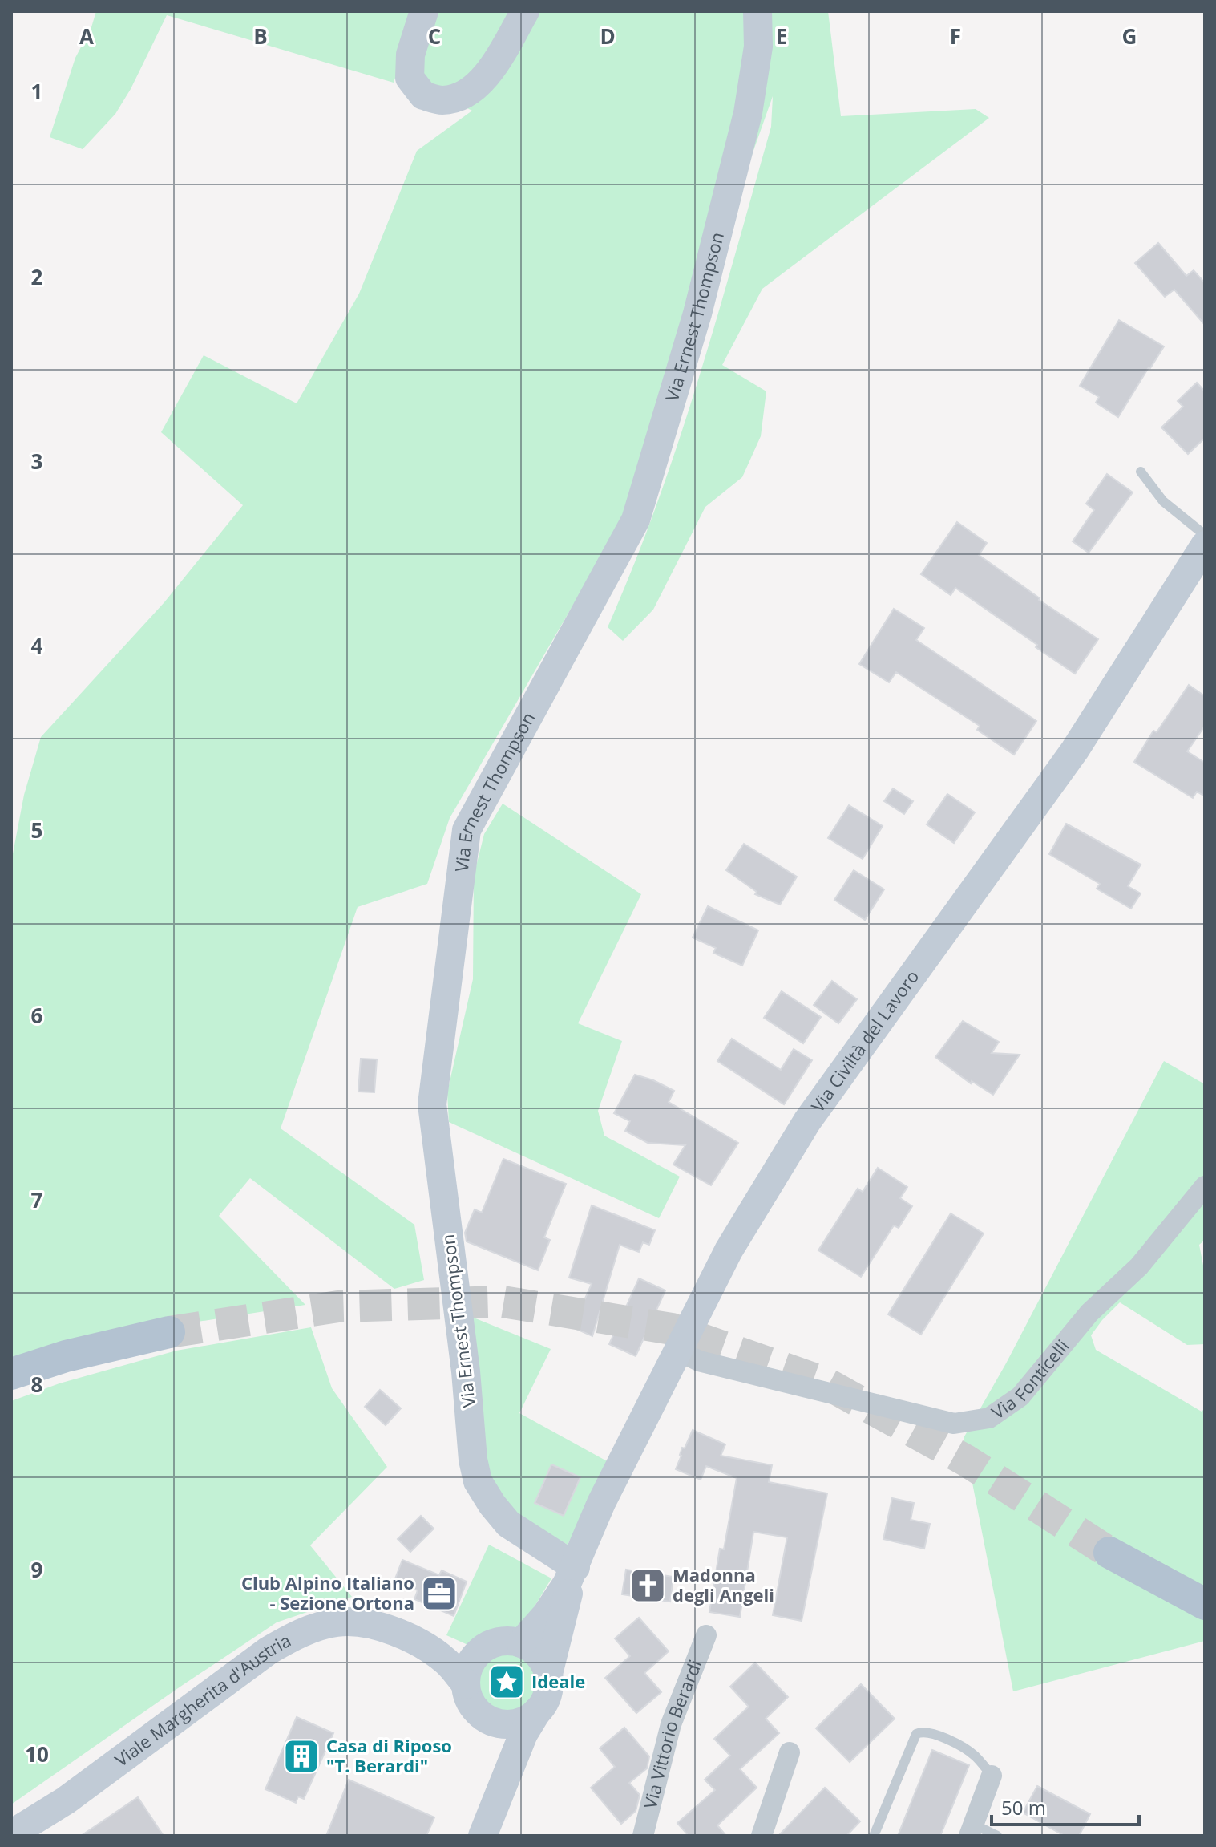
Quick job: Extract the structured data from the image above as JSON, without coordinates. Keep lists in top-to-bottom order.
{
  "streets": {
    "main road": ["Via Ernest Thompson", "Via Civiltà del Lavoro", "Viale Margherita d'Austria"],
    "street": ["Via Fonticelli", "Via Vittorio Berardi"]
  },
  "crossings": [
    ["Via Ernest Thompson", "Via Civiltà del Lavoro"],
    ["Via Civiltà del Lavoro", "Via Fonticelli"],
    ["Via Civiltà del Lavoro", "Viale Margherita d'Austria"]
  ],
  "places": {
    "church": ["Madonna degli Angeli"],
    "office": ["Club Alpino Italiano - Sezione Ortona"],
    "place": ["Ideale"],
    "building": ["Casa di Riposo \"T. Berardi\""]
  },
  "scale_bar": "50 m",
  "grid": {
    "columns": [
      "A",
      "B",
      "C",
      "D",
      "E",
      "F",
      "G"
    ],
    "rows": [
      "1",
      "2",
      "3",
      "4",
      "5",
      "6",
      "7",
      "8",
      "9",
      "10"
    ]
  }
}
